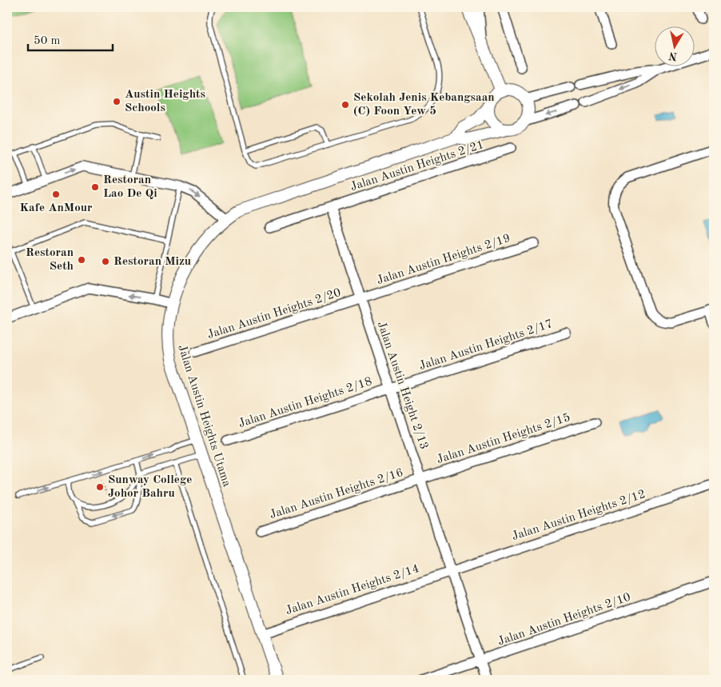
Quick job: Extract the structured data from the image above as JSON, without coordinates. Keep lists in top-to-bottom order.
{
  "streets": {
    "street": [
      "Jalan Austin Heights 2/21",
      "Jalan Austin Heights 2/19",
      "Jalan Austin Heights 2/20",
      "Jalan Austin Heights 2/17",
      "Jalan Austin Height 2/13",
      "Jalan Austin Heights 2/18",
      "Jalan Austin Heights Utama",
      "Jalan Austin Heights 2/15",
      "Jalan Austin Heights 2/16",
      "Jalan Austin Heights 2/12",
      "Jalan Austin Heights 2/14",
      "Jalan Austin Heights 2/10"
    ]
  },
  "crossings": [
    ["Jalan Austin Heights 2/21", "Jalan Austin Height 2/13"],
    ["Jalan Austin Heights 2/19", "Jalan Austin Heights 2/20"],
    ["Jalan Austin Heights 2/19", "Jalan Austin Height 2/13"],
    ["Jalan Austin Heights 2/20", "Jalan Austin Height 2/13"],
    ["Jalan Austin Heights 2/17", "Jalan Austin Height 2/13"],
    ["Jalan Austin Heights 2/17", "Jalan Austin Heights 2/18"],
    ["Jalan Austin Height 2/13", "Jalan Austin Heights 2/18"],
    ["Jalan Austin Height 2/13", "Jalan Austin Heights 2/15"],
    ["Jalan Austin Height 2/13", "Jalan Austin Heights 2/16"],
    ["Jalan Austin Height 2/13", "Jalan Austin Heights 2/12"],
    ["Jalan Austin Height 2/13", "Jalan Austin Heights 2/14"],
    ["Jalan Austin Height 2/13", "Jalan Austin Heights 2/10"],
    ["Jalan Austin Heights Utama", "Jalan Austin Heights 2/14"],
    ["Jalan Austin Heights 2/15", "Jalan Austin Heights 2/16"],
    ["Jalan Austin Heights 2/12", "Jalan Austin Heights 2/14"]
  ],
  "places": [
    "Austin Heights Schools",
    "Sekolah Jenis Kebangsaan (C) Foon Yew 5",
    "Restoran Lao De Qi",
    "Kafe AnMour",
    "Restoran Seth",
    "Restoran Mizu",
    "Sunway College Johor Bahru"
  ],
  "scale_bar": "50 m",
  "north": "bottom"
}
